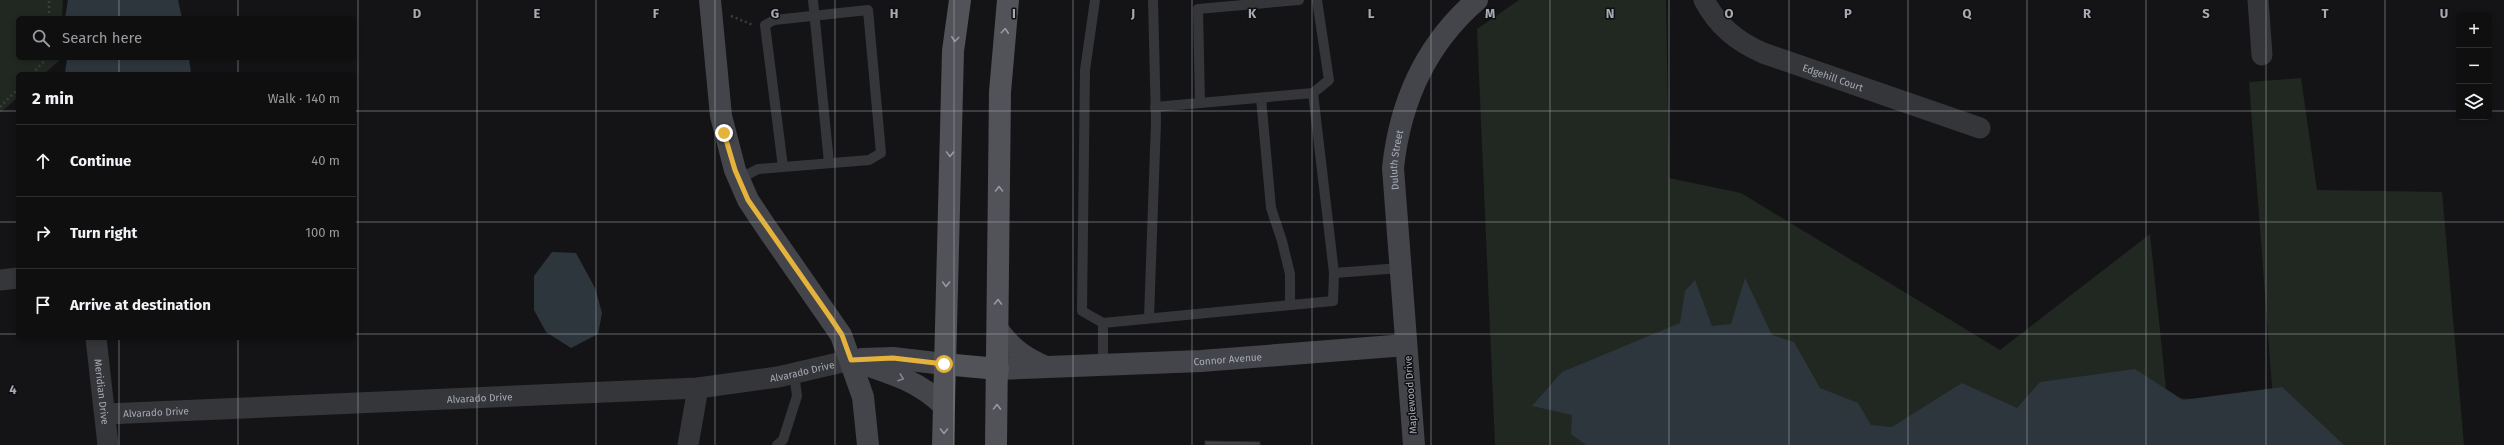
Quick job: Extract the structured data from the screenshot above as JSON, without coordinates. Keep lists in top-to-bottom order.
{
  "streets": {
    "main road": ["Connor Avenue"],
    "street": [
      "Edgehill Court",
      "Duluth Street",
      "Alvarado Drive",
      "Meridian Drive",
      "Maplewood Drive"
    ]
  },
  "crossings": [
    ["Duluth Street", "Connor Avenue"],
    ["Duluth Street", "Maplewood Drive"],
    ["Connor Avenue", "Maplewood Drive"],
    ["Alvarado Drive", "Meridian Drive"]
  ],
  "page": {
    "map_buttons": ["+", "−"],
    "search": "Search here",
    "heading": ["2 min", "Walk · 140 m"],
    "list": [
      ["Continue", "40 m"],
      ["Turn right", "100 m"],
      "Arrive at destination"
    ]
  },
  "grid": {
    "columns": [
      "D",
      "E",
      "F",
      "G",
      "H",
      "I",
      "J",
      "K",
      "L",
      "M",
      "N",
      "O",
      "P",
      "Q",
      "R",
      "S",
      "T",
      "U"
    ],
    "rows": ["4"]
  }
}
